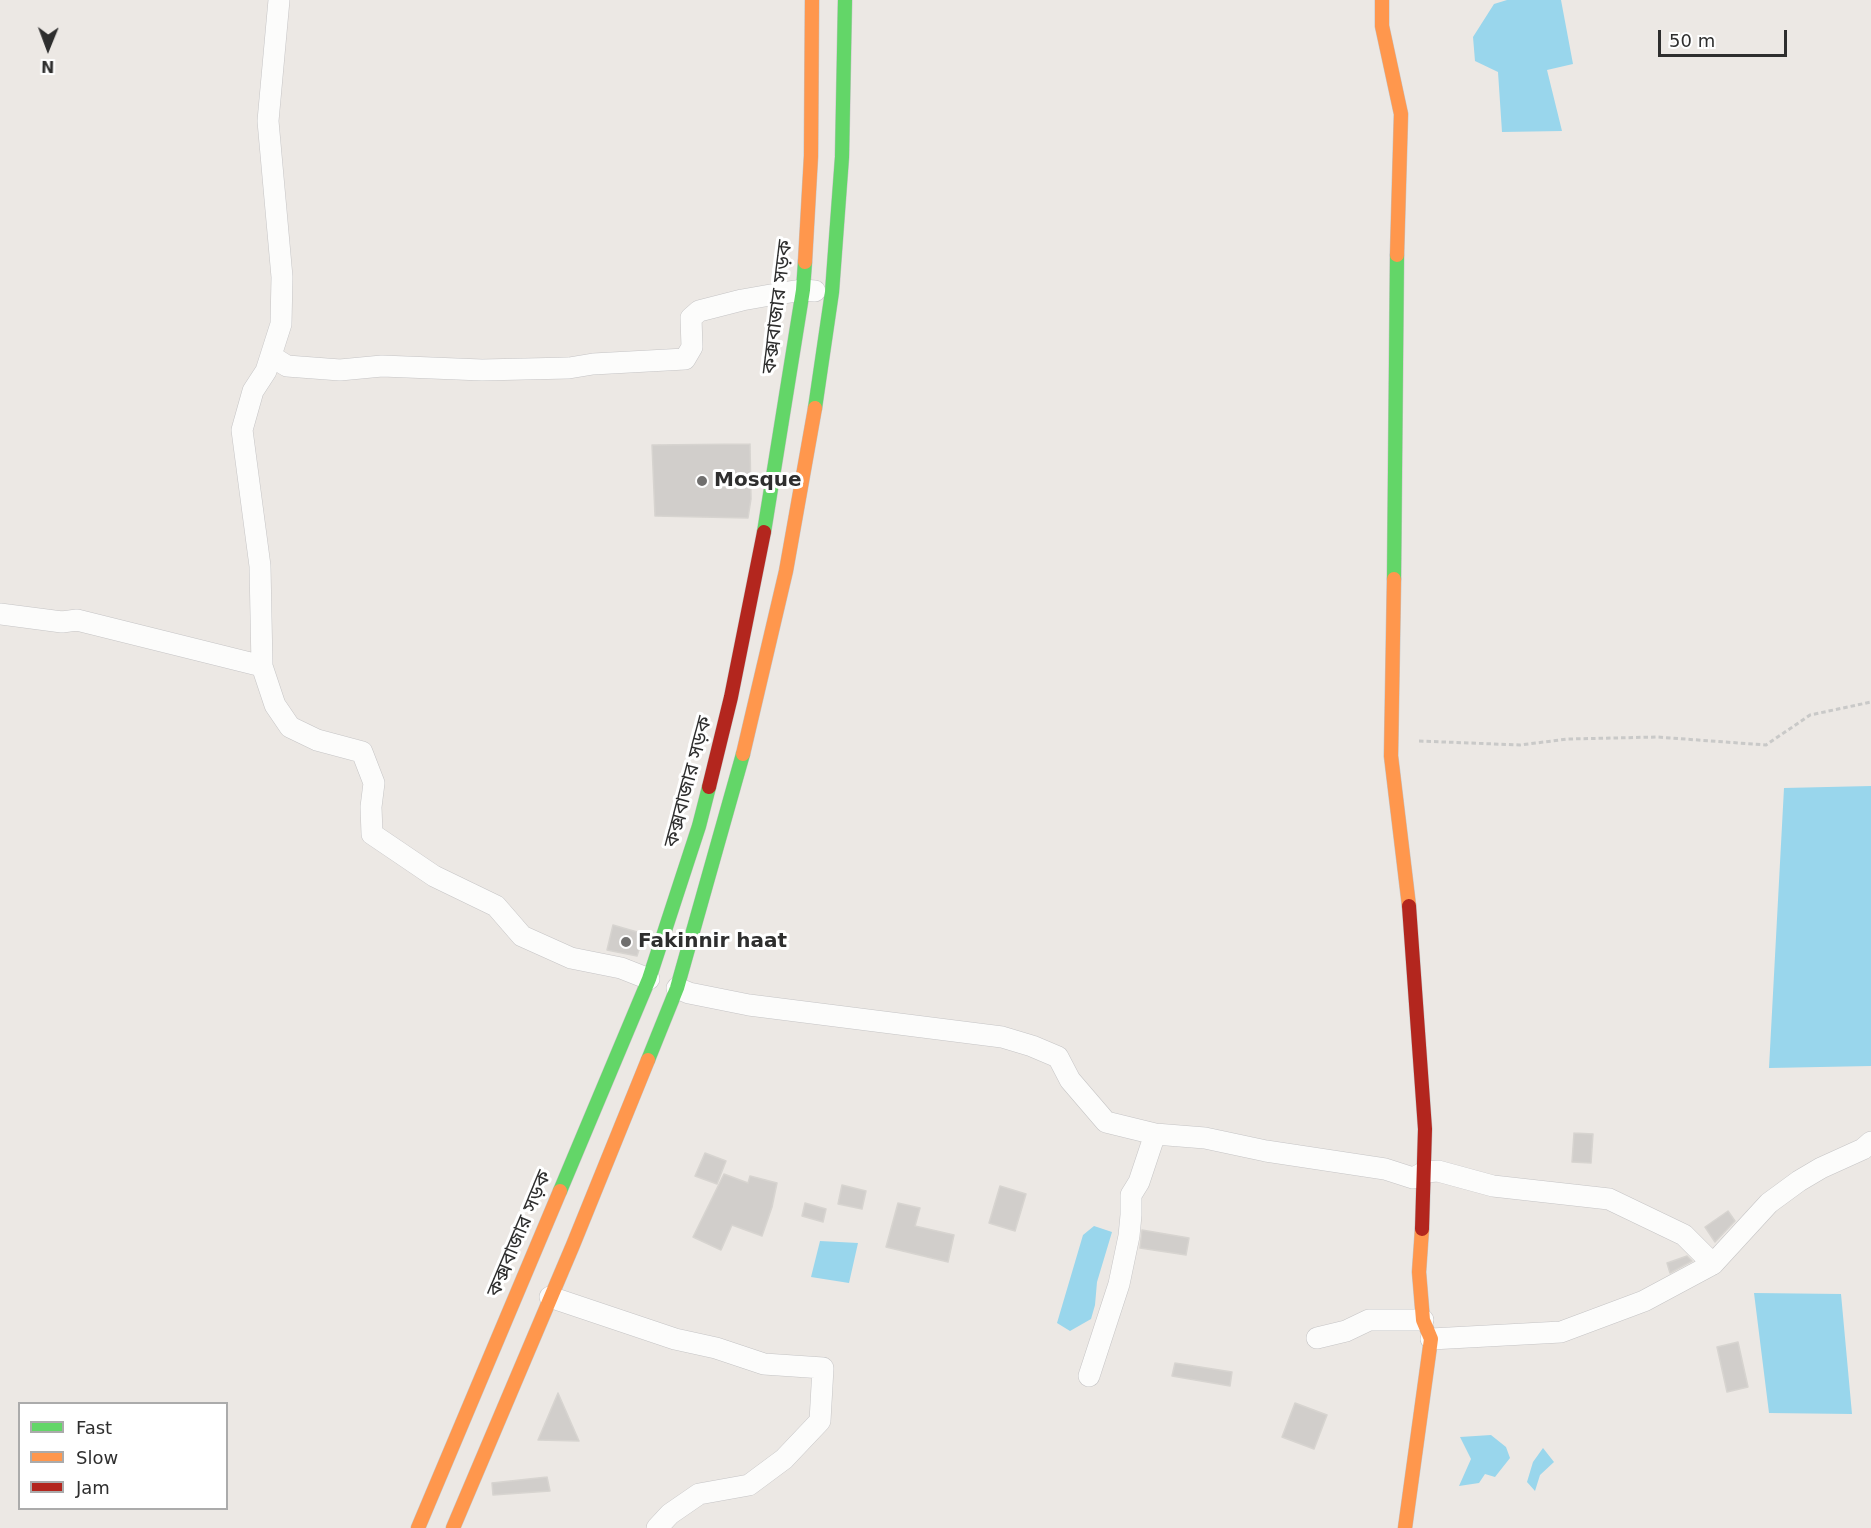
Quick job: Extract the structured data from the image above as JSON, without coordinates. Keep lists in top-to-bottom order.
{
  "streets": {
    "main road": ["কক্সবাজার সড়ক"]
  },
  "places": ["Mosque", "Fakinnir haat"],
  "legend": ["Fast", "Slow", "Jam"],
  "scale_bar": "50 m",
  "north": "bottom"
}
